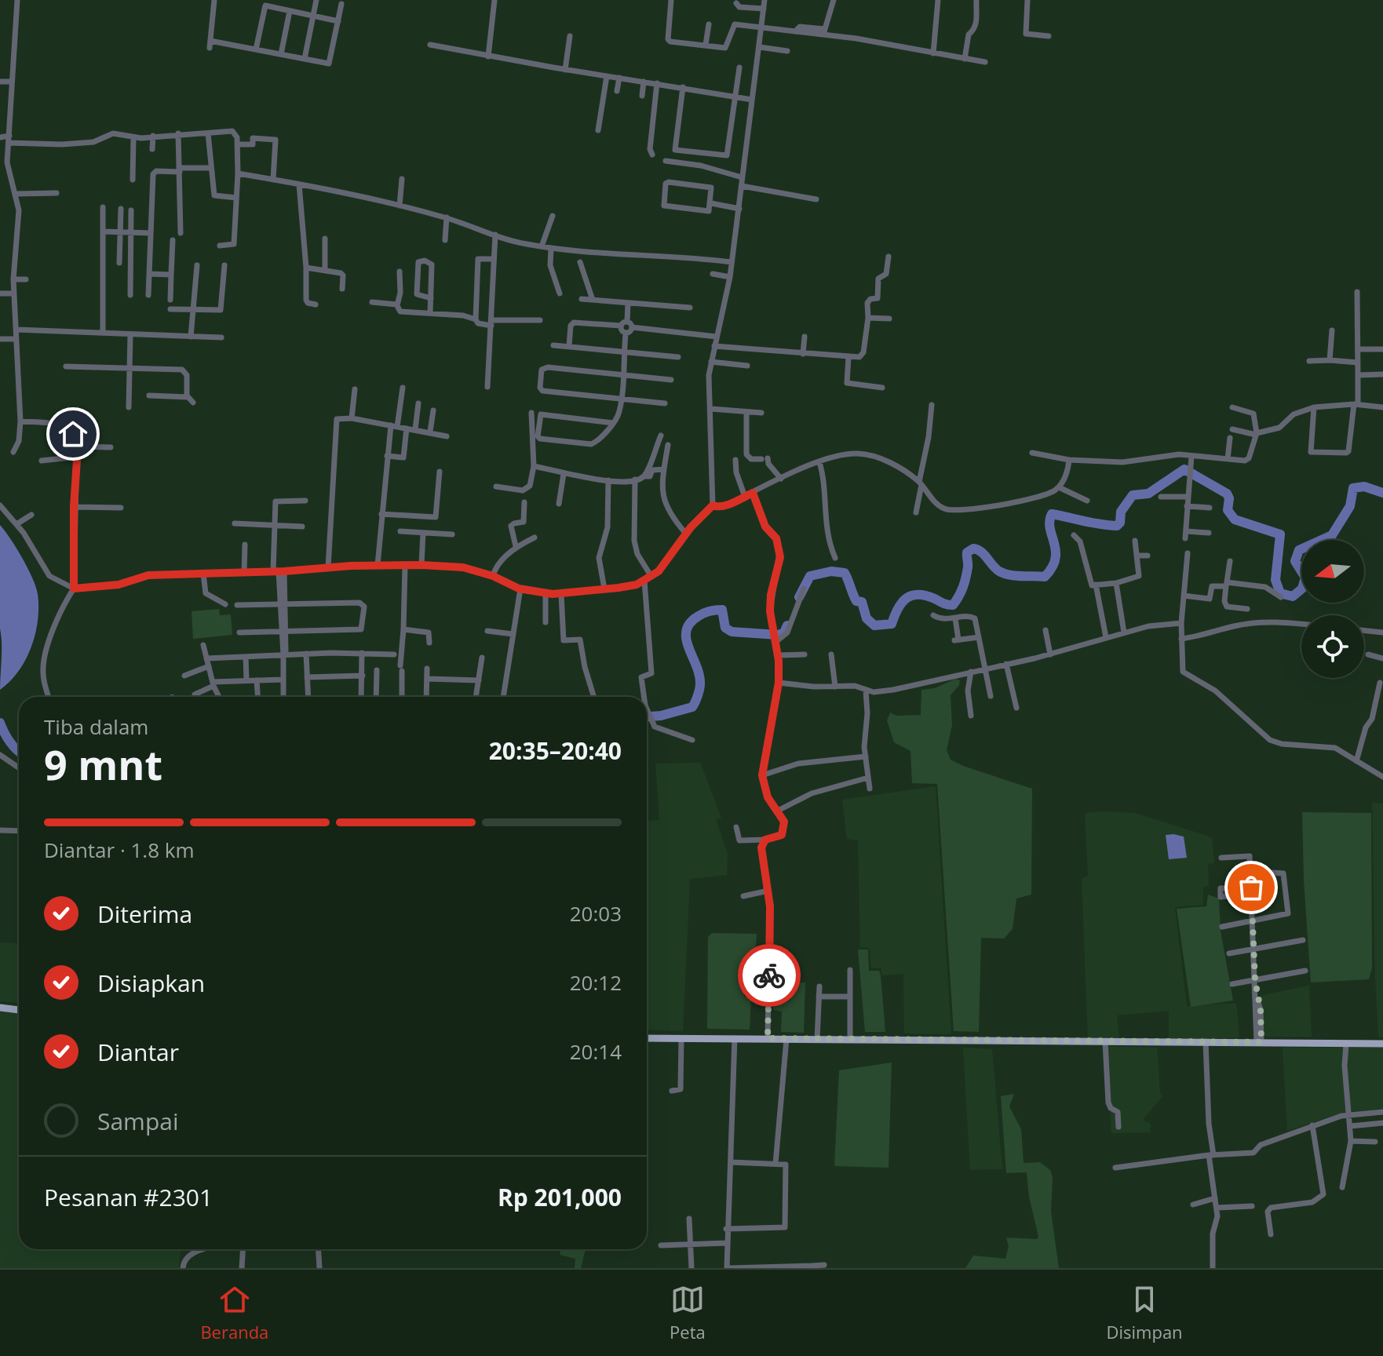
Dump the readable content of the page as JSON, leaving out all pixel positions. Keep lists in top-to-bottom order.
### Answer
{
  "north": "left",
  "page": {
    "heading": ["9 mnt", "Tiba dalam", "20:35–20:40"],
    "panel": ["Pesanan #2301", "Rp 201,000"],
    "bar": "Diantar · 1.8 km",
    "list": [
      ["Diterima", "20:03"],
      ["Disiapkan", "20:12"],
      ["Diantar", "20:14"],
      "Sampai"
    ],
    "tabs": ["Beranda", "Peta", "Disimpan"]
  }
}
